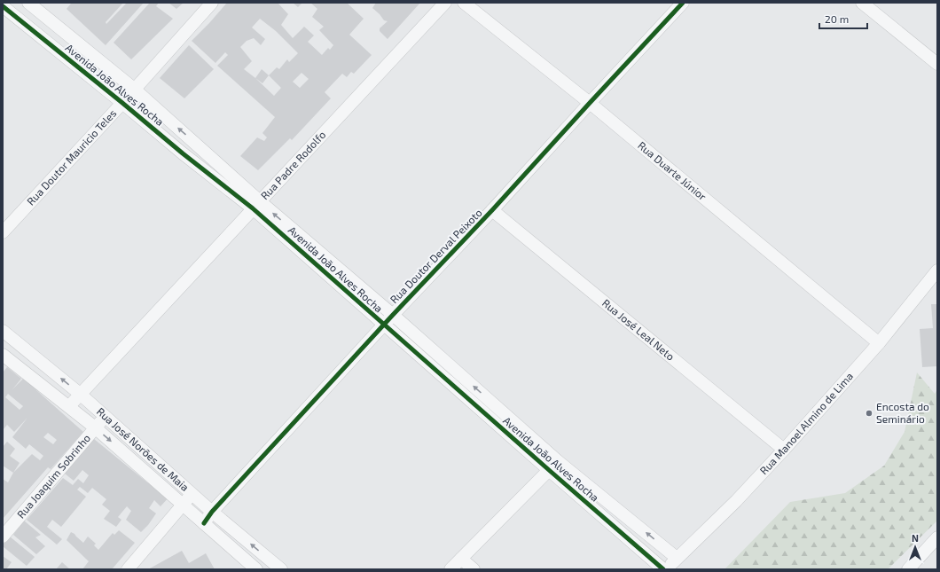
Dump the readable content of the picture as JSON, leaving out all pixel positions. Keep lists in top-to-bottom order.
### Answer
{
  "streets": {
    "street": [
      "Avenida João Alves Rocha",
      "Rua Doutor Mauricio Teles",
      "Rua Padre Rodolfo",
      "Rua Duarte Júnior",
      "Rua Doutor Derval Peixoto",
      "Rua José Leal Neto",
      "Rua Manoel Almino de Lima",
      "Rua José Norões de Maia",
      "Rua Joaquim Sobrinho"
    ]
  },
  "crossings": [
    ["Avenida João Alves Rocha", "Rua Doutor Mauricio Teles"],
    ["Avenida João Alves Rocha", "Rua Padre Rodolfo"],
    ["Avenida João Alves Rocha", "Rua Doutor Derval Peixoto"],
    ["Avenida João Alves Rocha", "Rua Manoel Almino de Lima"],
    ["Rua Padre Rodolfo", "Rua José Norões de Maia"],
    ["Rua Duarte Júnior", "Rua Doutor Derval Peixoto"],
    ["Rua Duarte Júnior", "Rua Manoel Almino de Lima"],
    ["Rua Doutor Derval Peixoto", "Rua José Leal Neto"],
    ["Rua Doutor Derval Peixoto", "Rua José Norões de Maia"],
    ["Rua José Leal Neto", "Rua Manoel Almino de Lima"],
    ["Rua José Norões de Maia", "Rua Joaquim Sobrinho"]
  ],
  "places": ["Encosta do Seminário"],
  "scale_bar": "20 m",
  "north": "top"
}
